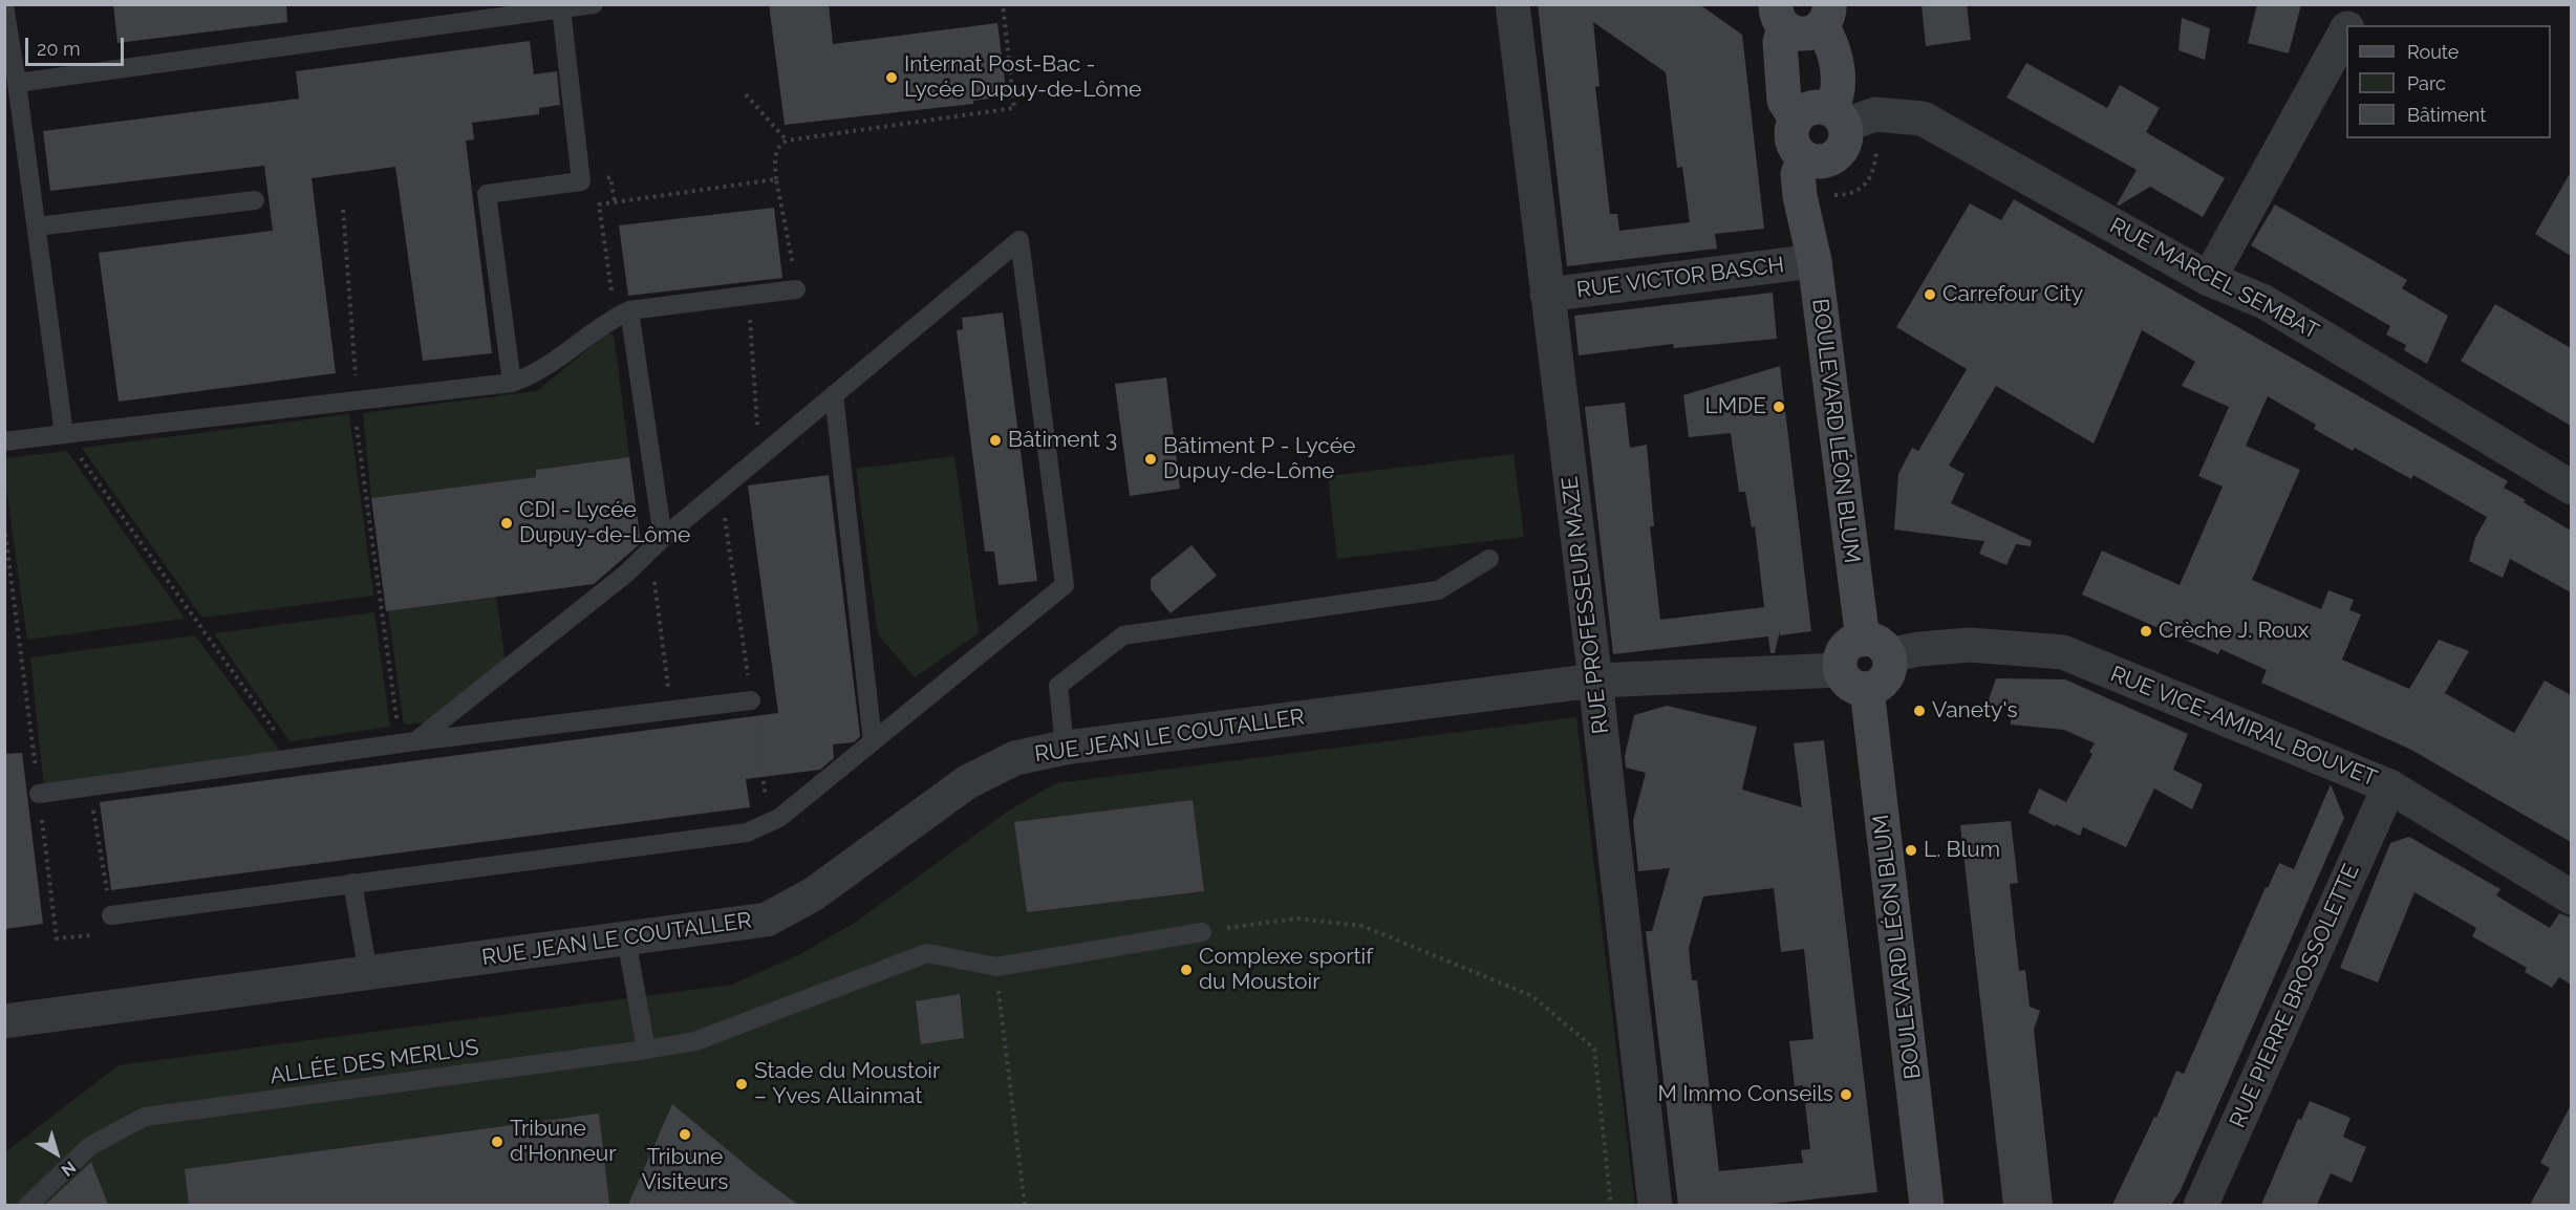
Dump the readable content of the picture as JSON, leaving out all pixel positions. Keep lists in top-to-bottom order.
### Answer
{
  "streets": {
    "main road": ["BOULEVARD LÉON BLUM"],
    "street": [
      "RUE VICTOR BASCH",
      "RUE MARCEL SEMBAT",
      "RUE PROFESSEUR MAZE",
      "RUE VICE-AMIRAL BOUVET",
      "RUE JEAN LE COUTALLER",
      "RUE PIERRE BROSSOLETTE"
    ],
    "lane": ["ALLÉE DES MERLUS"]
  },
  "crossings": [
    ["RUE VICTOR BASCH", "BOULEVARD LÉON BLUM"],
    ["RUE VICTOR BASCH", "RUE PROFESSEUR MAZE"],
    ["RUE MARCEL SEMBAT", "BOULEVARD LÉON BLUM"],
    ["BOULEVARD LÉON BLUM", "RUE VICE-AMIRAL BOUVET"],
    ["BOULEVARD LÉON BLUM", "RUE JEAN LE COUTALLER"],
    ["RUE PROFESSEUR MAZE", "RUE JEAN LE COUTALLER"],
    ["RUE VICE-AMIRAL BOUVET", "RUE JEAN LE COUTALLER"],
    ["RUE VICE-AMIRAL BOUVET", "RUE PIERRE BROSSOLETTE"]
  ],
  "places": [
    "Internat Post-Bac - Lycée Dupuy-de-Lôme",
    "Carrefour City",
    "LMDE",
    "Bâtiment 3",
    "Bâtiment P - Lycée Dupuy-de-Lôme",
    "CDI - Lycée Dupuy-de-Lôme",
    "Crèche J. Roux",
    "Vanety's",
    "L. Blum",
    "Complexe sportif du Moustoir",
    "Stade du Moustoir – Yves Allainmat",
    "M Immo Conseils",
    "Tribune Visiteurs",
    "Tribune d'Honneur"
  ],
  "legend": ["Route", "Parc", "Bâtiment"],
  "scale_bar": "20 m",
  "north": "bottom right"
}
